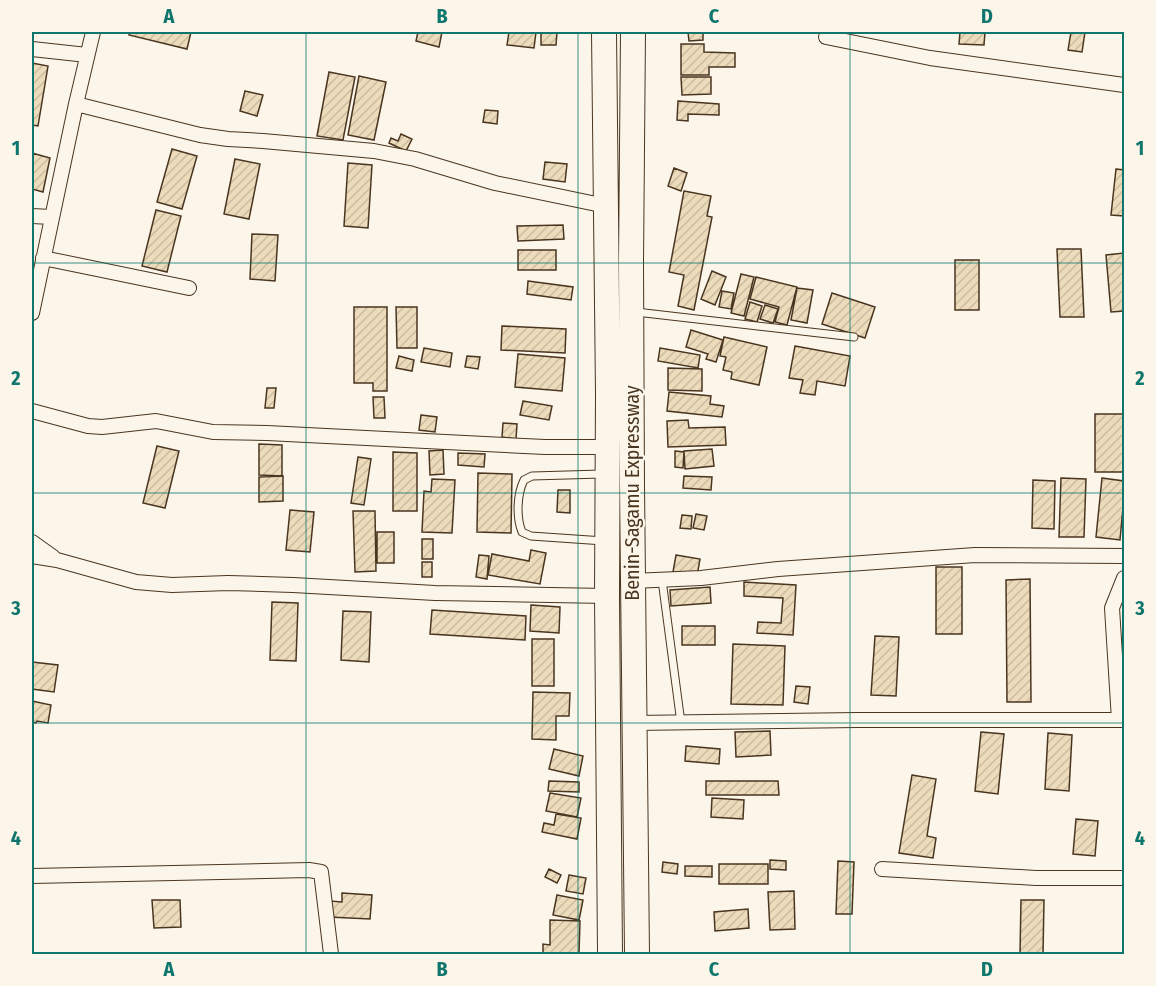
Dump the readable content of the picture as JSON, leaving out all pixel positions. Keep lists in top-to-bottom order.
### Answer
{
  "streets": {
    "highway": ["Benin-Sagamu Expressway"]
  },
  "grid": {
    "columns": [
      "A",
      "B",
      "C",
      "D"
    ],
    "rows": [
      "1",
      "2",
      "3",
      "4"
    ]
  }
}
